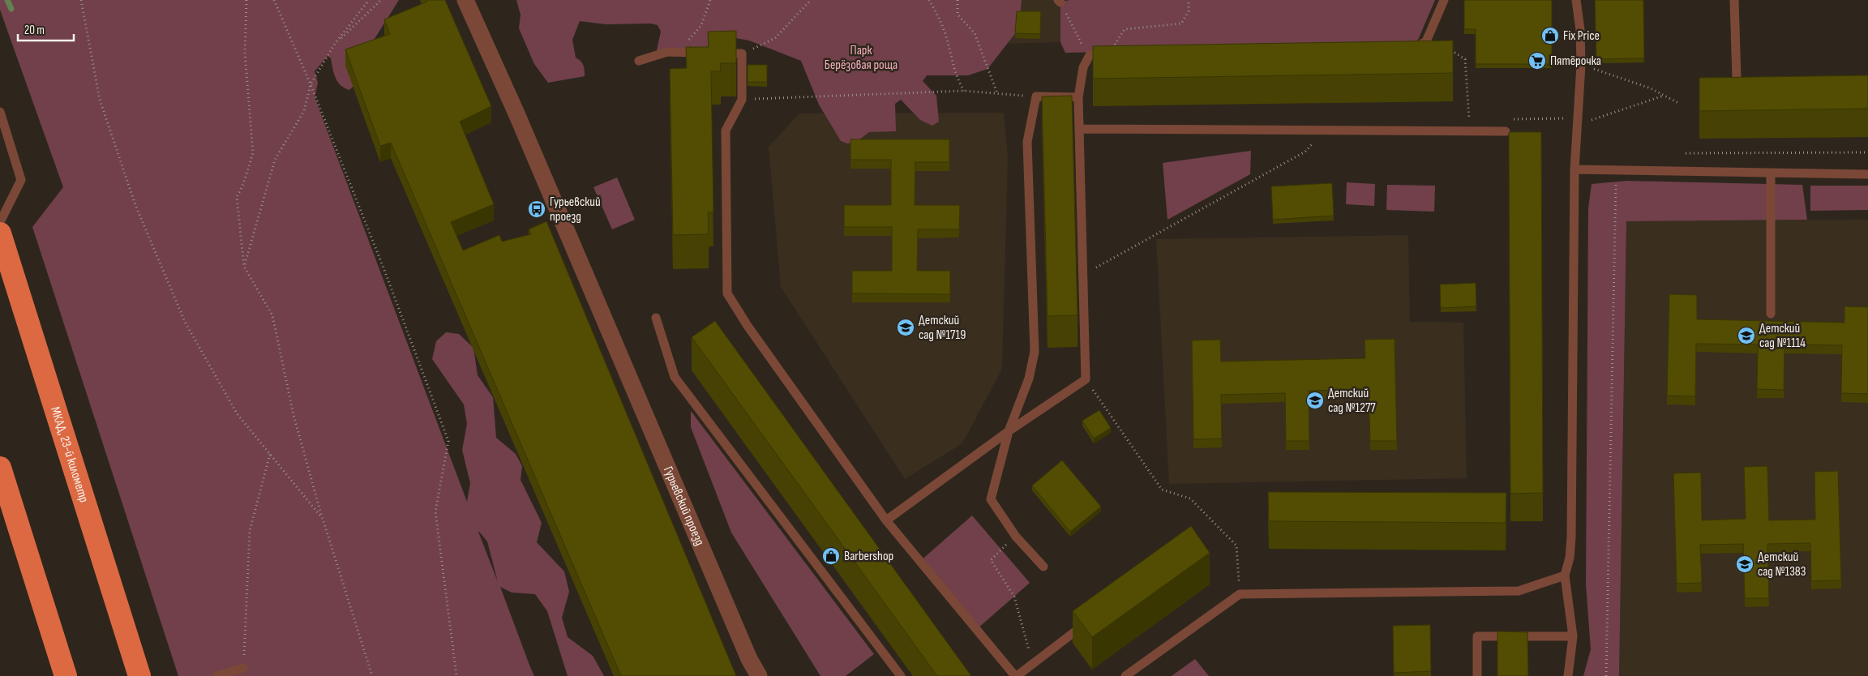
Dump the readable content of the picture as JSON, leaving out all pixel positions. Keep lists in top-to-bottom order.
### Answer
{
  "streets": {
    "highway": ["МКАД, 23-й километр"],
    "street": ["Гурьевский проезд"]
  },
  "parks": ["Парк Берёзовая роща"],
  "places": {
    "shop": ["Fix Price", "Barbershop"],
    "supermarket": ["Пятёрочка"],
    "bus stop": ["Гурьевский проезд"],
    "school or university": [
      "Детский сад №1719",
      "Детский сад №1114",
      "Детский сад №1277",
      "Детский сад №1383"
    ]
  },
  "scale_bar": "20 m"
}
